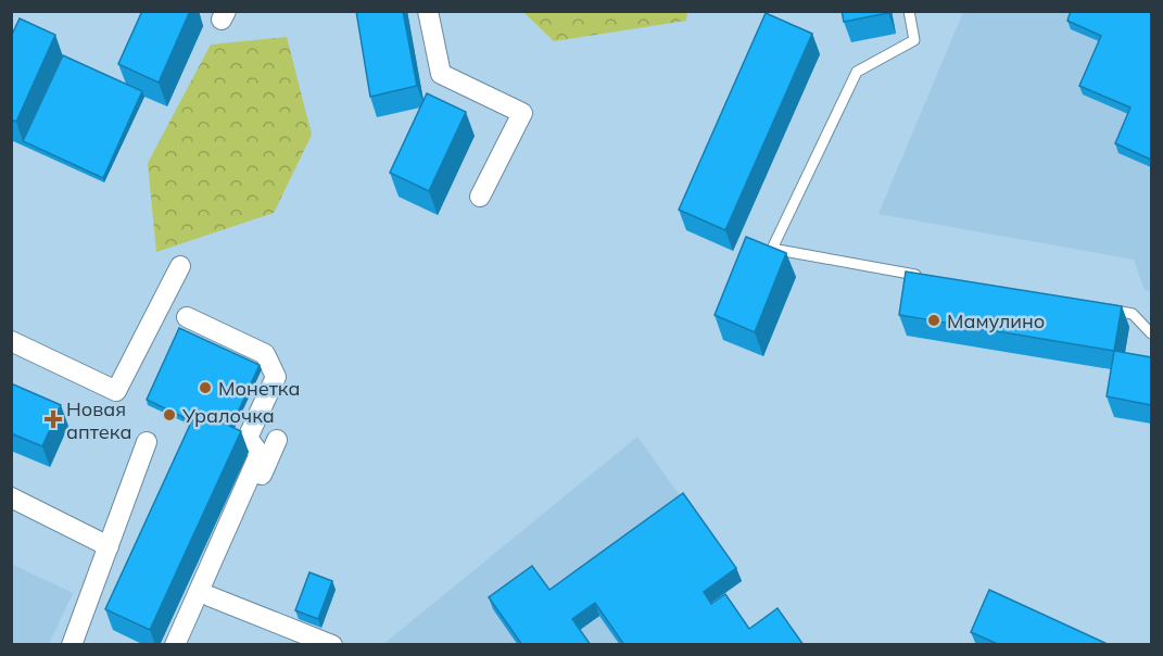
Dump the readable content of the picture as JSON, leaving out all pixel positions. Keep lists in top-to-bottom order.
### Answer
{
  "places": {
    "other": ["Мамулино", "Монетка", "Уралочка"],
    "health": ["Новая аптека"]
  }
}
